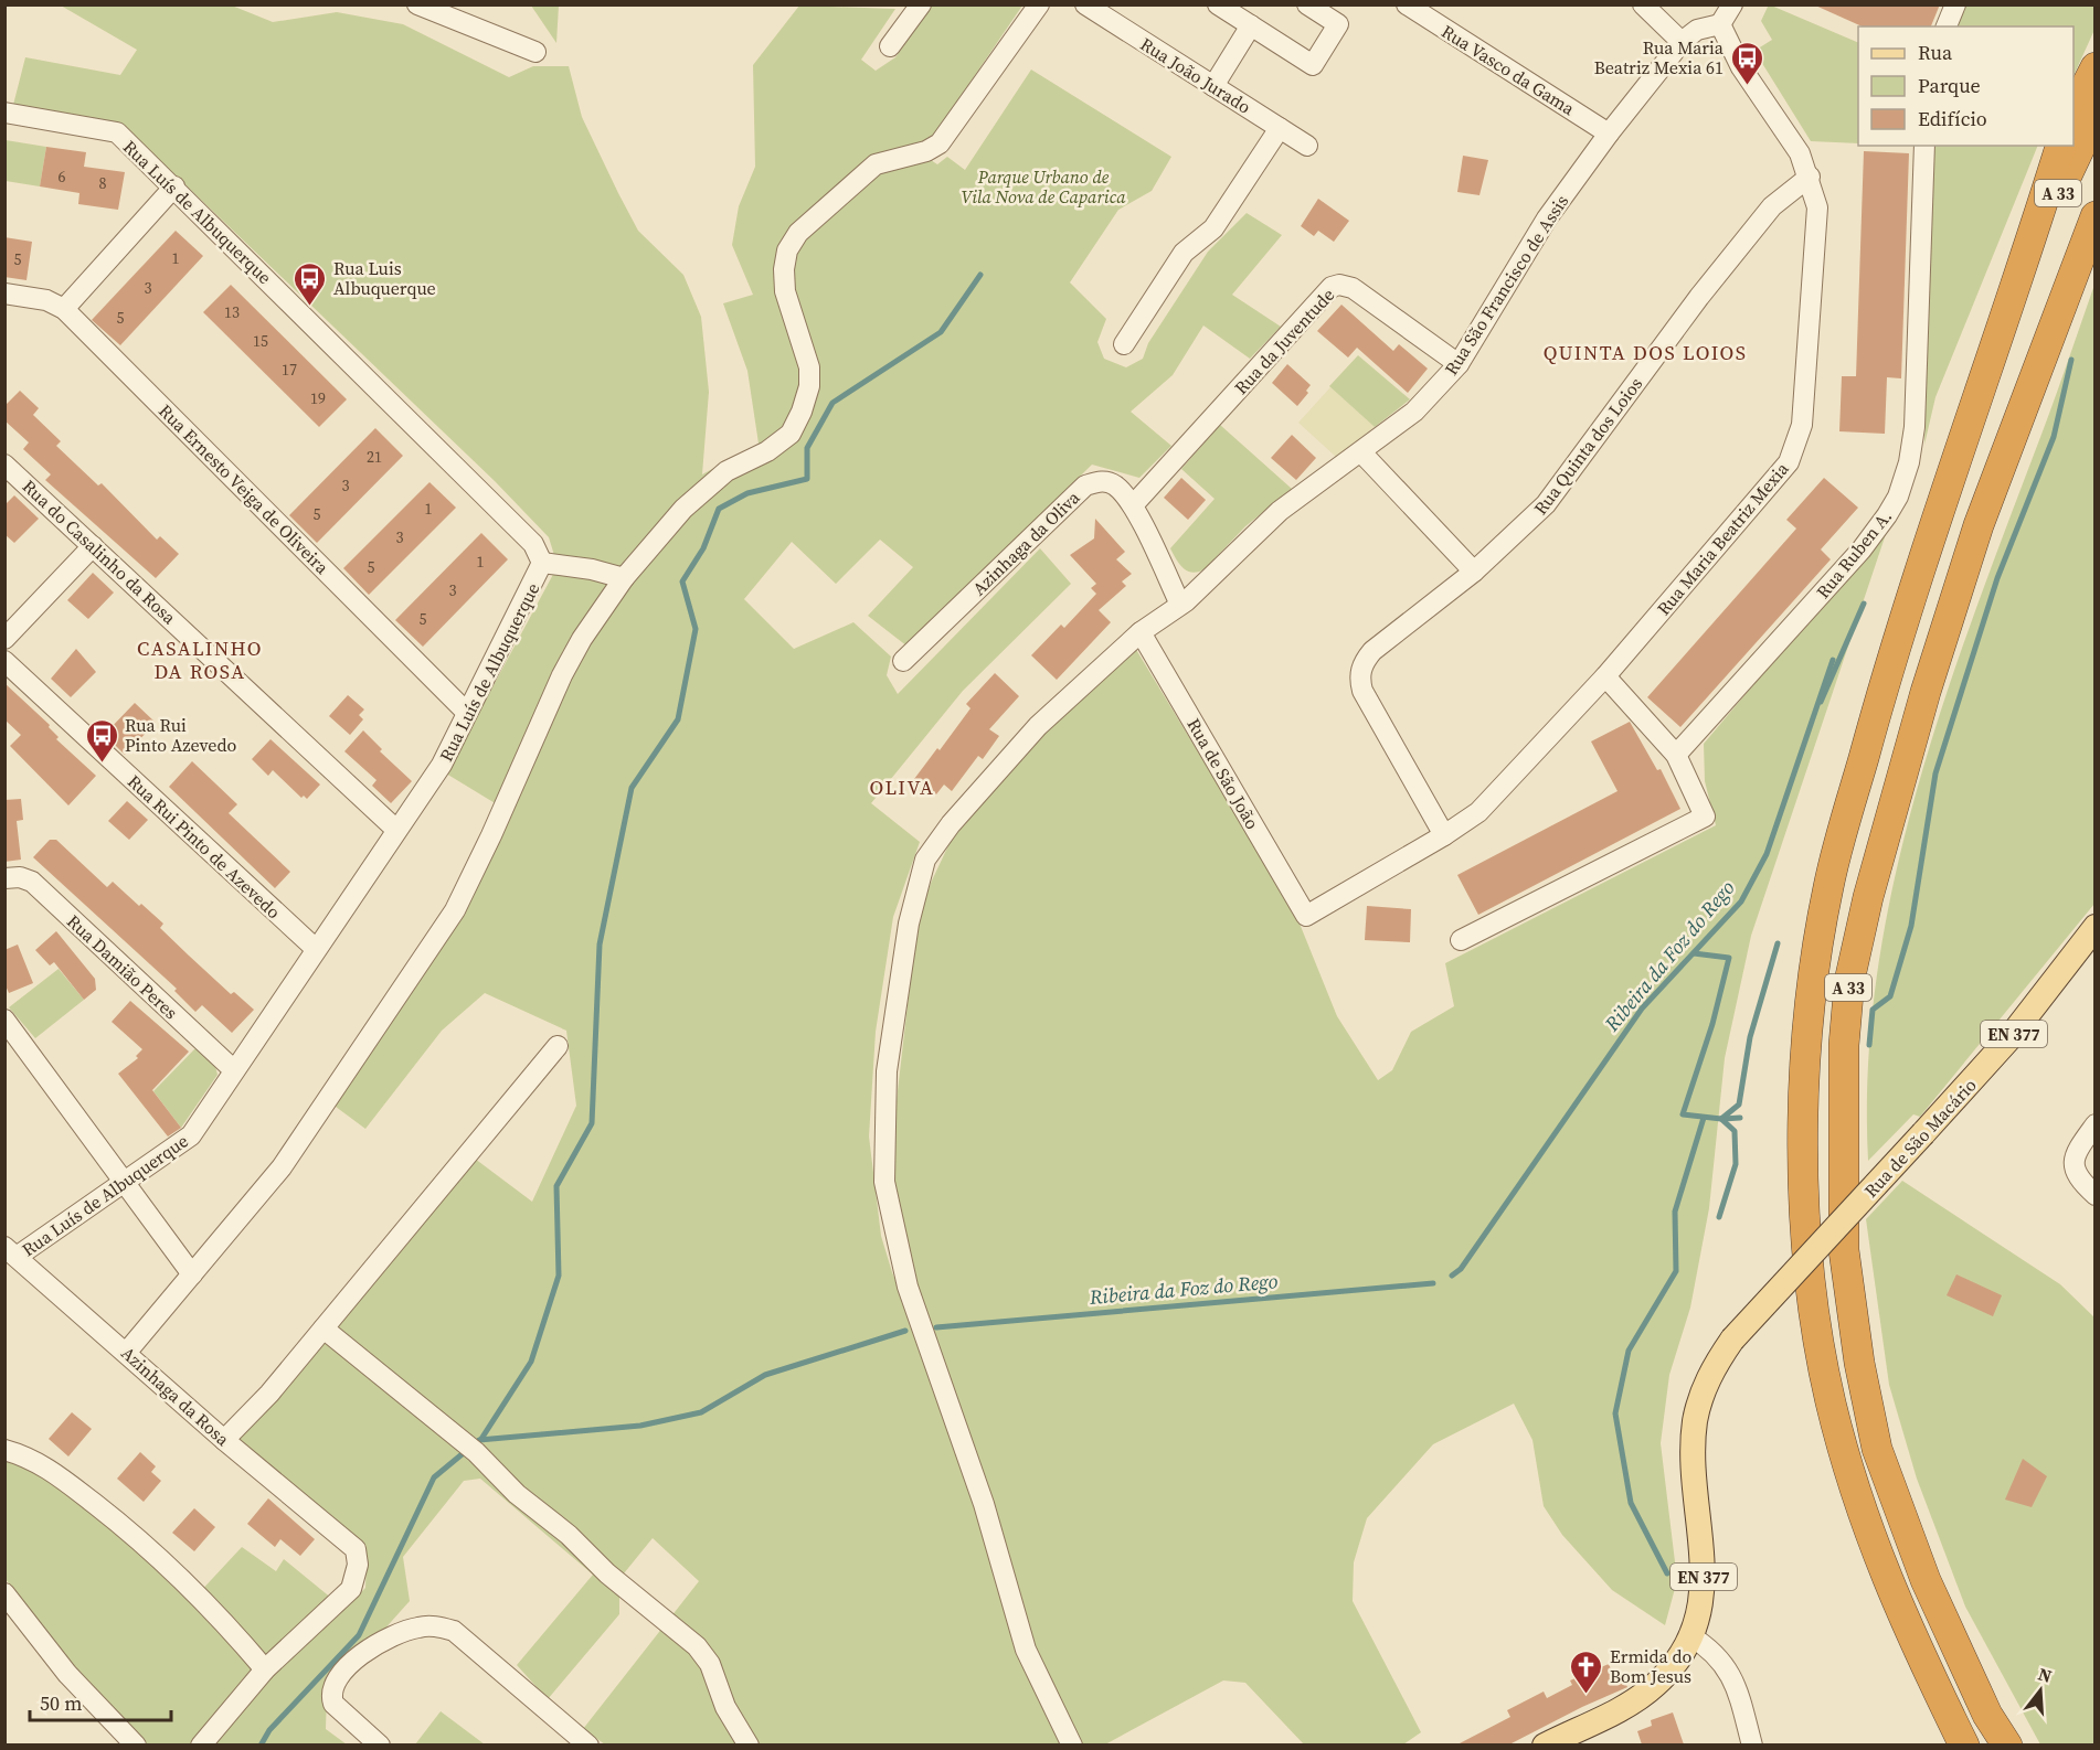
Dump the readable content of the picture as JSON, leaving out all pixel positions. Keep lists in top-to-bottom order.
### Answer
{
  "streets": {
    "highway": ["A 33"],
    "main road": ["EN 377", "Rua de São Macário"],
    "street": [
      "Rua Vasco da Gama",
      "Rua João Jurado",
      "Rua Luís de Albuquerque",
      "Rua São Francisco de Assis",
      "Rua da Juventude",
      "Rua Quinta dos Loios",
      "Rua Ernesto Veiga de Oliveira",
      "Rua Maria Beatriz Mexia",
      "Azinhaga da Oliva",
      "Rua do Casalinho da Rosa",
      "Rua Ruben A.",
      "Rua de São João",
      "Rua Rui Pinto de Azevedo",
      "Rua Damião Peres",
      "Azinhaga da Rosa"
    ]
  },
  "crossings": [
    ["Rua Vasco da Gama", "Rua São Francisco de Assis"],
    ["Rua Luís de Albuquerque", "Rua Ernesto Veiga de Oliveira"],
    ["Rua Luís de Albuquerque", "Rua do Casalinho da Rosa"],
    ["Rua Luís de Albuquerque", "Rua Rui Pinto de Azevedo"],
    ["Rua Luís de Albuquerque", "Rua Damião Peres"],
    ["Rua Luís de Albuquerque", "Azinhaga da Rosa"],
    ["Rua São Francisco de Assis", "Rua da Juventude"],
    ["Rua São Francisco de Assis", "Rua Maria Beatriz Mexia"],
    ["Rua São Francisco de Assis", "Azinhaga da Oliva"],
    ["Rua São Francisco de Assis", "Rua de São João"],
    ["Rua da Juventude", "Azinhaga da Oliva"],
    ["Rua Quinta dos Loios", "Rua Maria Beatriz Mexia"],
    ["Rua Maria Beatriz Mexia", "Rua de São João"],
    ["EN 377", "Rua de São Macário"]
  ],
  "districts": ["QUINTA DOS LOIOS", "CASALINHO DA ROSA", "OLIVA"],
  "water": ["Ribeira da Foz do Rego"],
  "parks": ["Parque Urbano de Vila Nova de Caparica"],
  "places": {
    "bus stop": ["Rua Maria Beatriz Mexia 61", "Rua Luis Albuquerque", "Rua Rui Pinto Azevedo"],
    "church": ["Ermida do Bom Jesus"]
  },
  "house_numbers": [
    "6",
    "8",
    "1",
    "5",
    "3",
    "13",
    "5",
    "15",
    "17",
    "19",
    "21",
    "3",
    "1",
    "5",
    "3",
    "1",
    "5",
    "3",
    "5"
  ],
  "legend": ["Rua", "Parque", "Edifício"],
  "scale_bar": "50 m",
  "north": "top"
}
